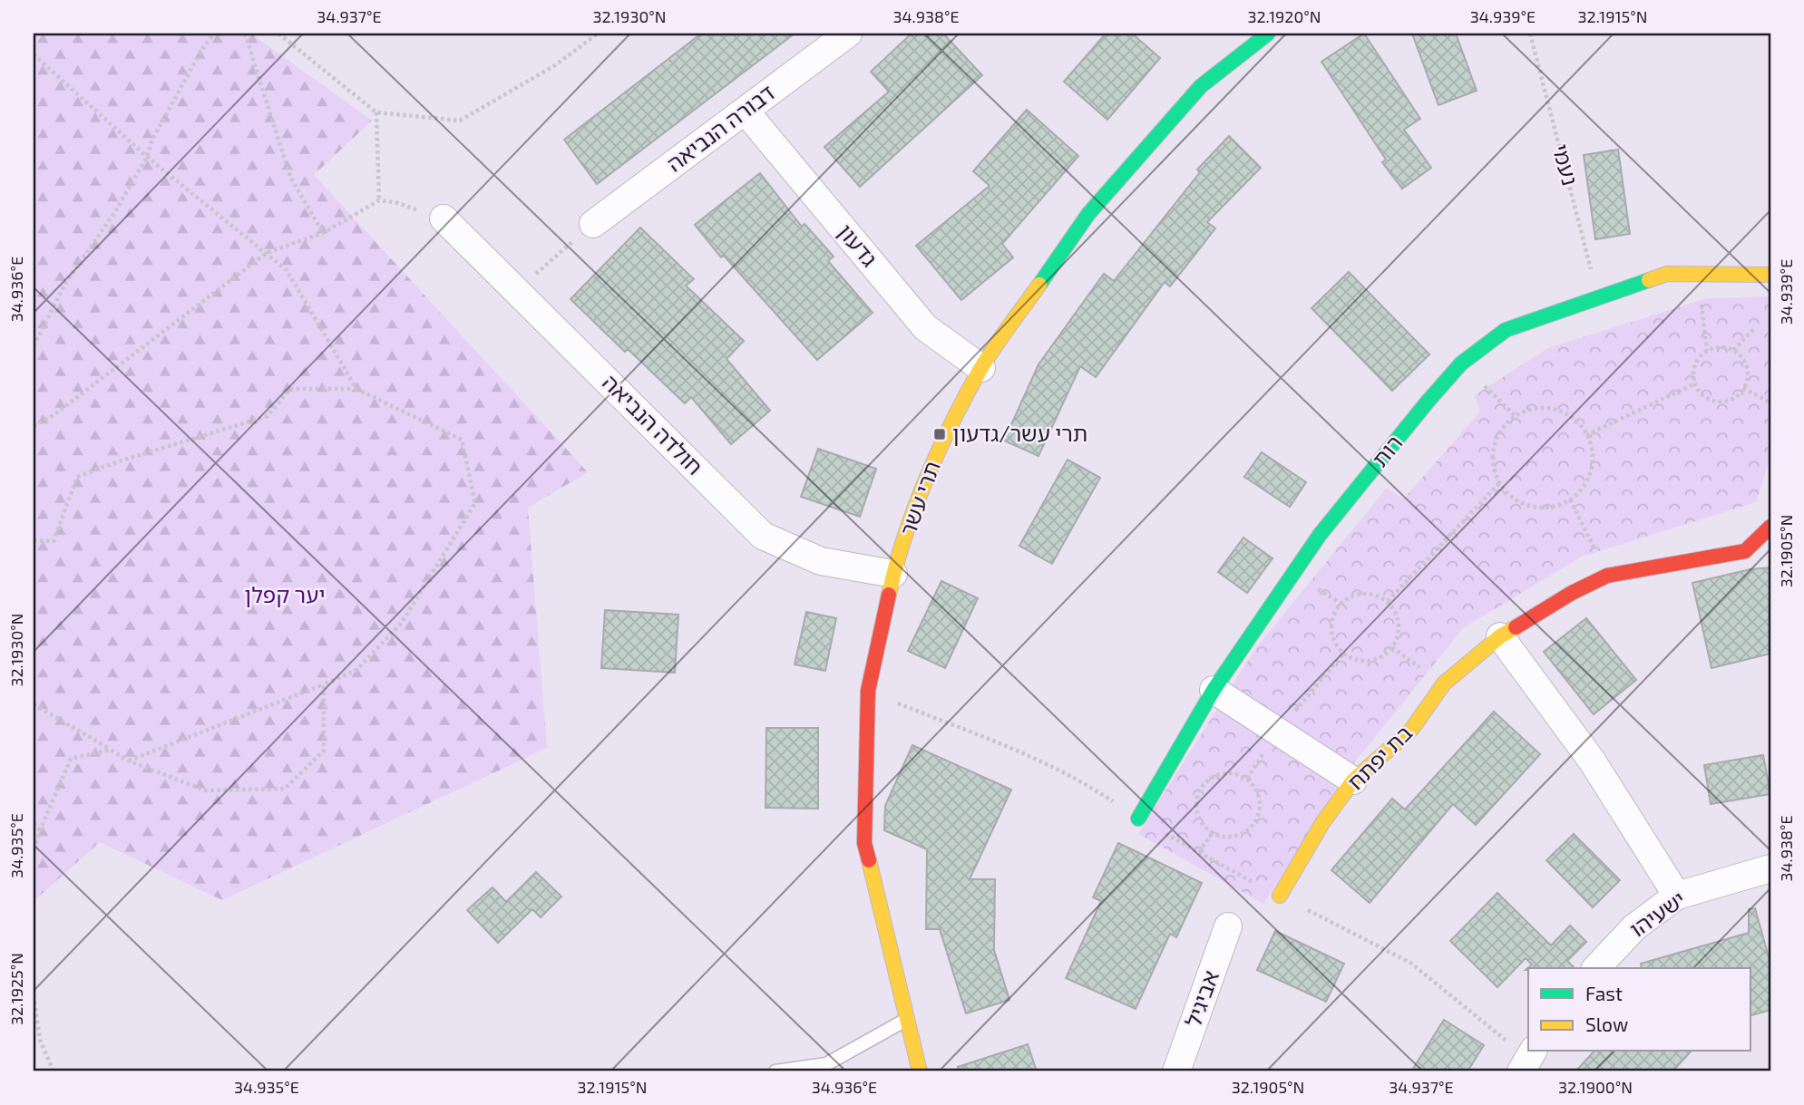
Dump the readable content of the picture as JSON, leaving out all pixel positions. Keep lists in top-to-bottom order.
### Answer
{
  "streets": {
    "street": [
      "דבורה הנביאה",
      "גדעון",
      "חולדה הנביאה",
      "רות",
      "תרי עשר",
      "בת יפתח",
      "ישעיהו",
      "אביגיל"
    ],
    "path": ["נעמי"]
  },
  "crossings": [
    ["דבורה הנביאה", "גדעון"],
    ["נעמי", "רות"],
    ["גדעון", "תרי עשר"],
    ["חולדה הנביאה", "תרי עשר"]
  ],
  "parks": ["יער קפלן"],
  "places": {
    "transit": ["תרי עשר/גדעון"]
  },
  "legend": ["Fast", "Slow"],
  "coordinates": [
    "34.937°E",
    "32.1930°N",
    "34.938°E",
    "32.1920°N",
    "34.939°E",
    "32.1915°N",
    "34.936°E",
    "32.1905°N",
    "34.935°E",
    "32.1925°N",
    "32.1900°N"
  ]
}
